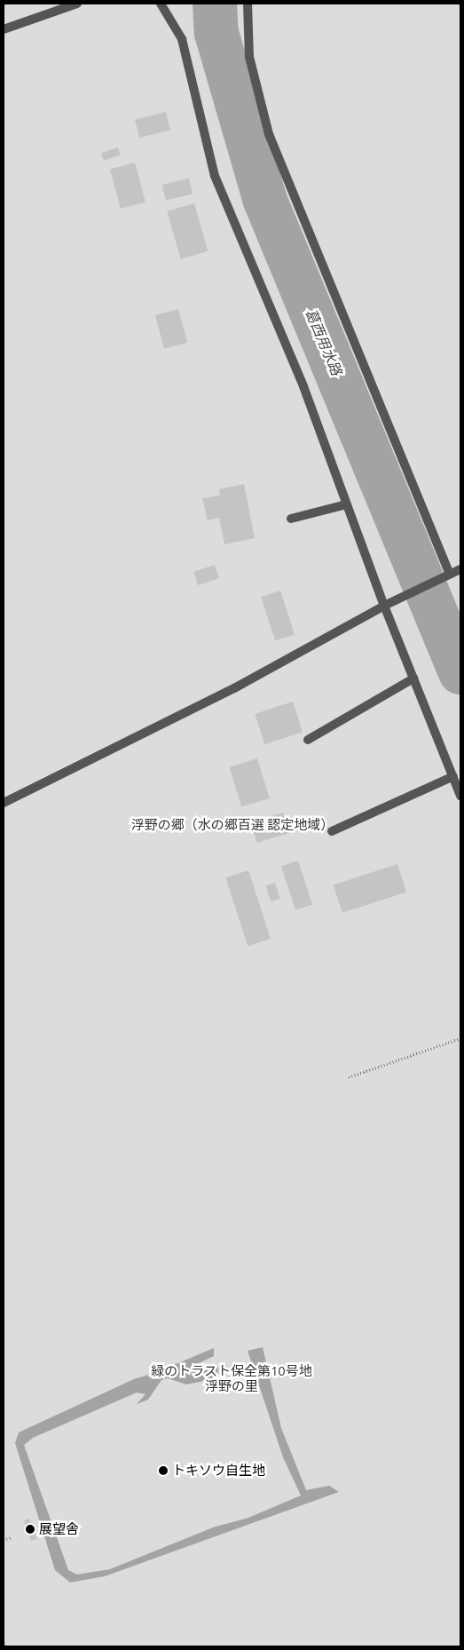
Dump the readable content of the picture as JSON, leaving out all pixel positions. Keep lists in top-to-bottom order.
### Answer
{
  "water": ["葛西用水路"],
  "parks": ["浮野の郷（水の郷百選 認定地域）", "緑のトラスト保全第10号地 浮野の里"],
  "places": ["トキソウ自生地", "展望舎"]
}
